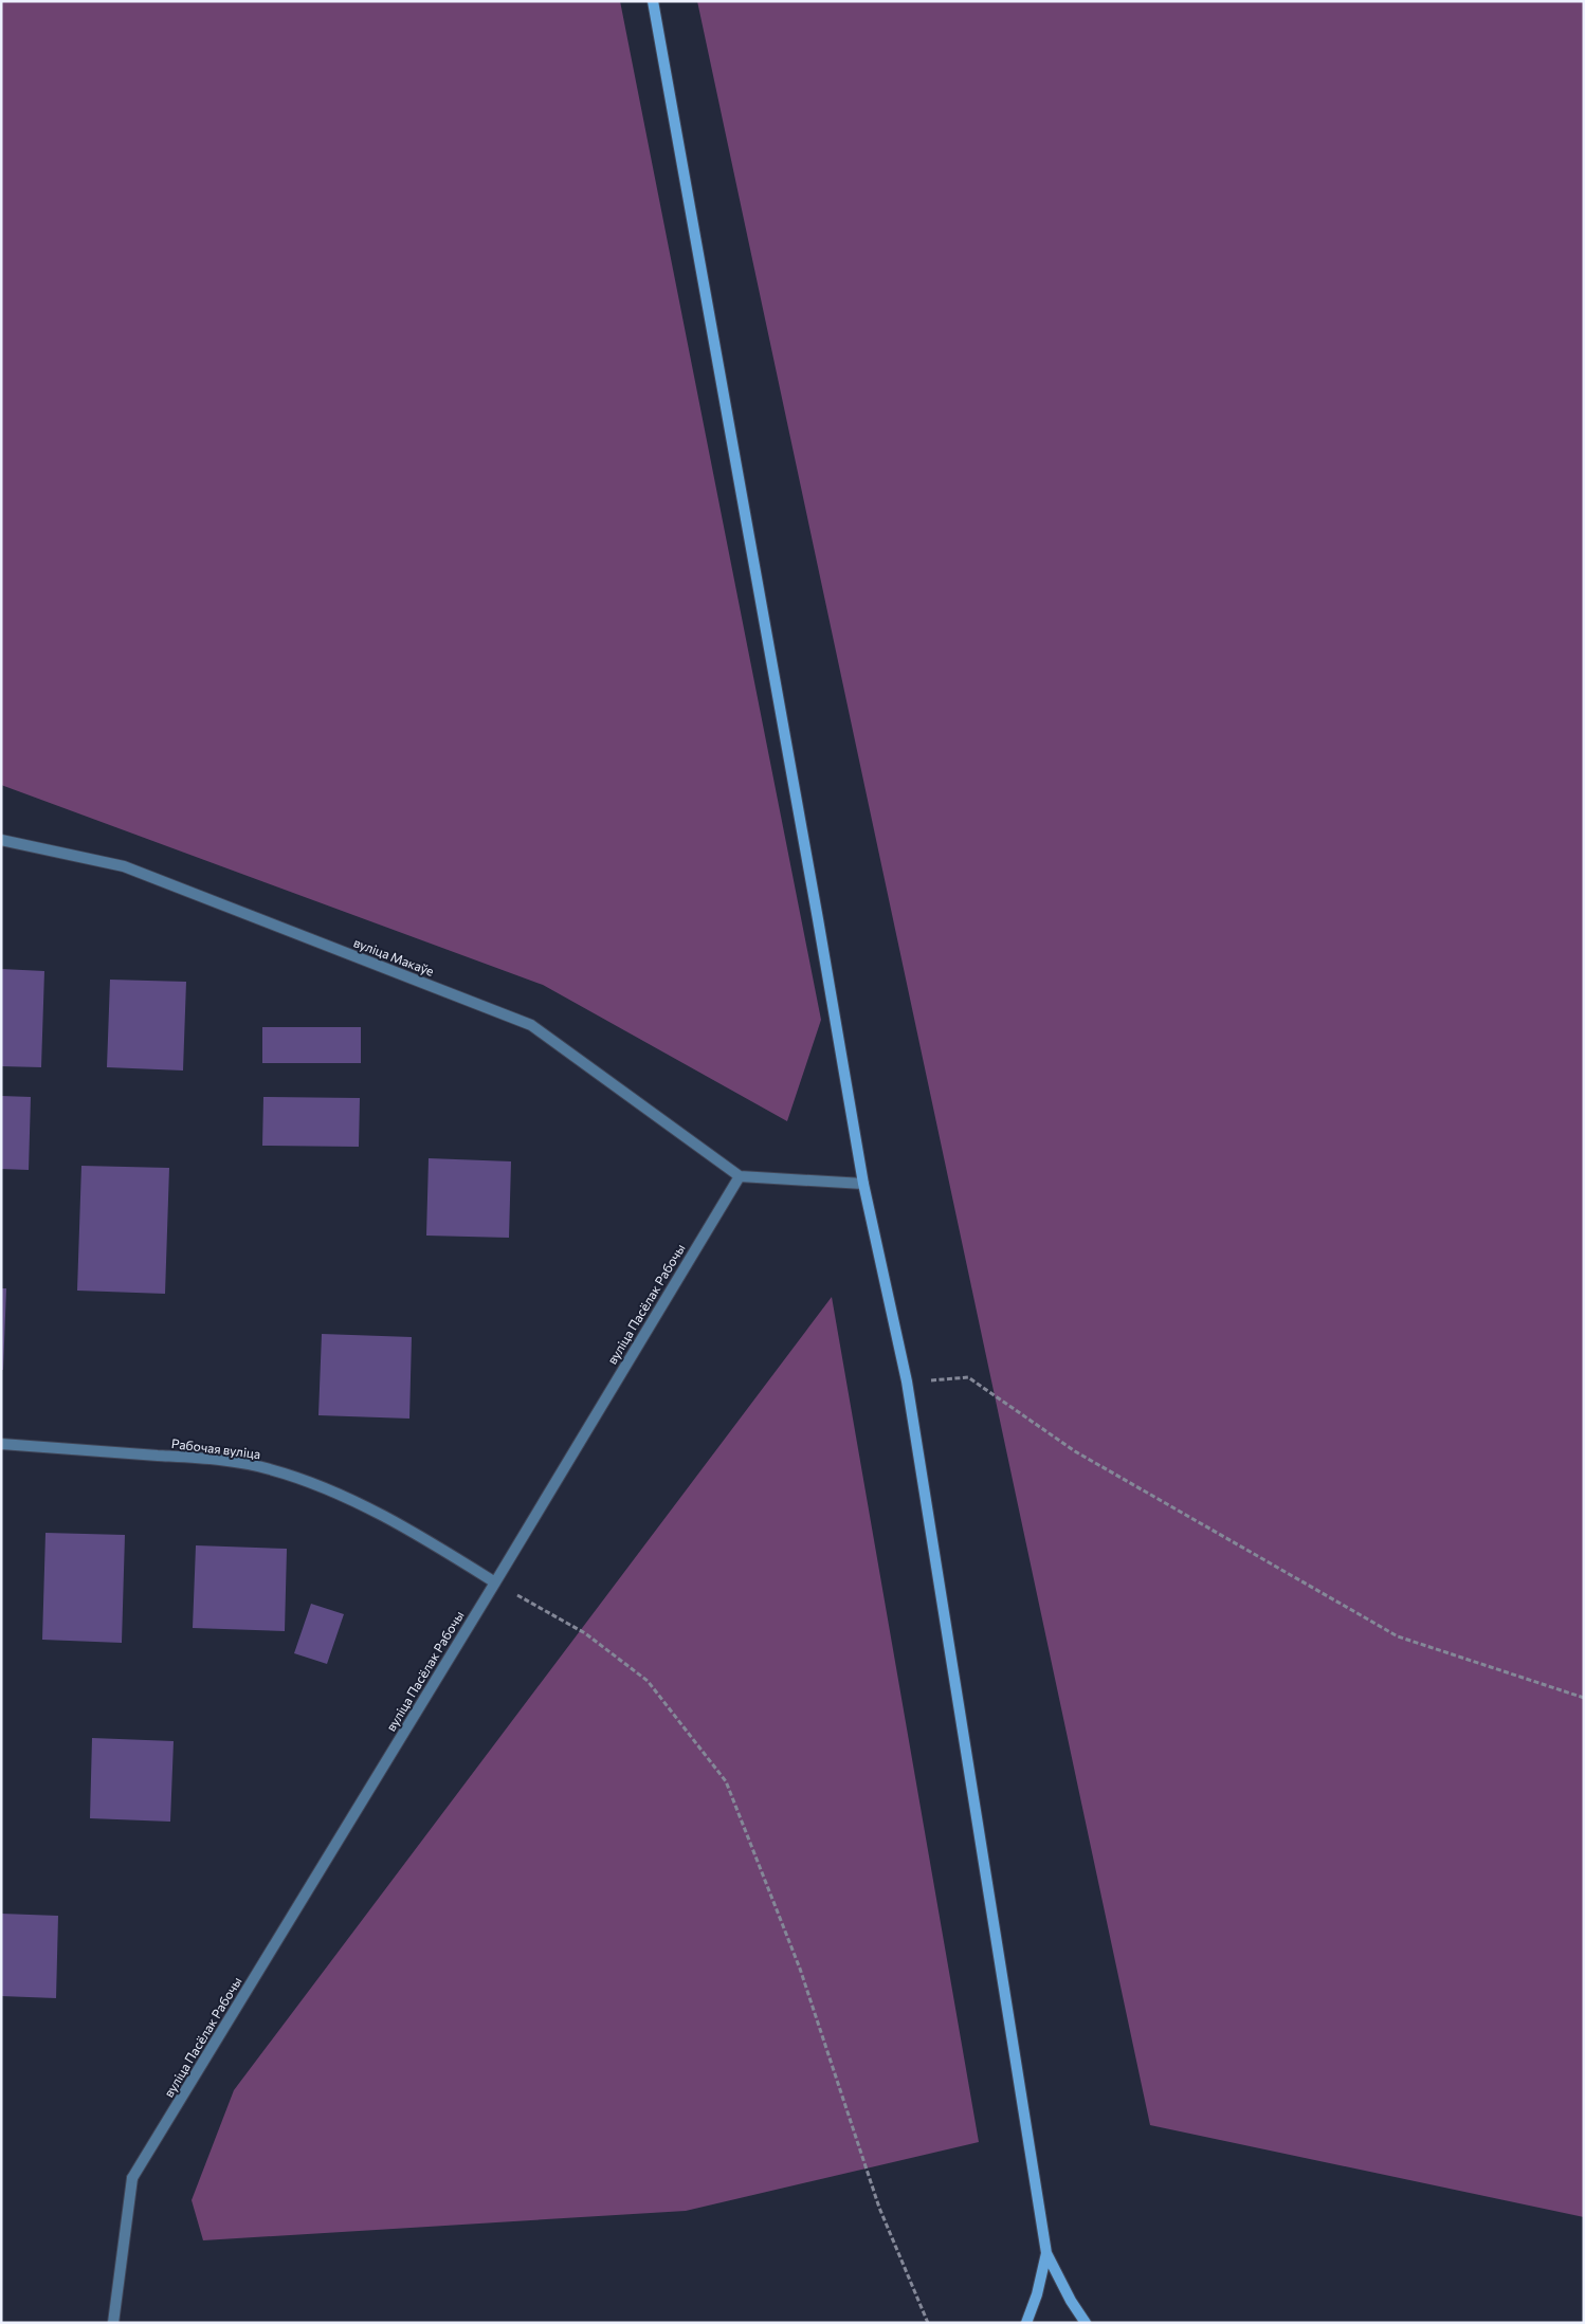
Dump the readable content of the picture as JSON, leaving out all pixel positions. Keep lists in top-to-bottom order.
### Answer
{
  "streets": {
    "street": ["вуліца Макаўе", "вуліца Пасёлак Рабочы", "Рабочая вуліца"]
  },
  "crossings": [
    ["вуліца Макаўе", "вуліца Пасёлак Рабочы"],
    ["вуліца Пасёлак Рабочы", "Рабочая вуліца"]
  ]
}
